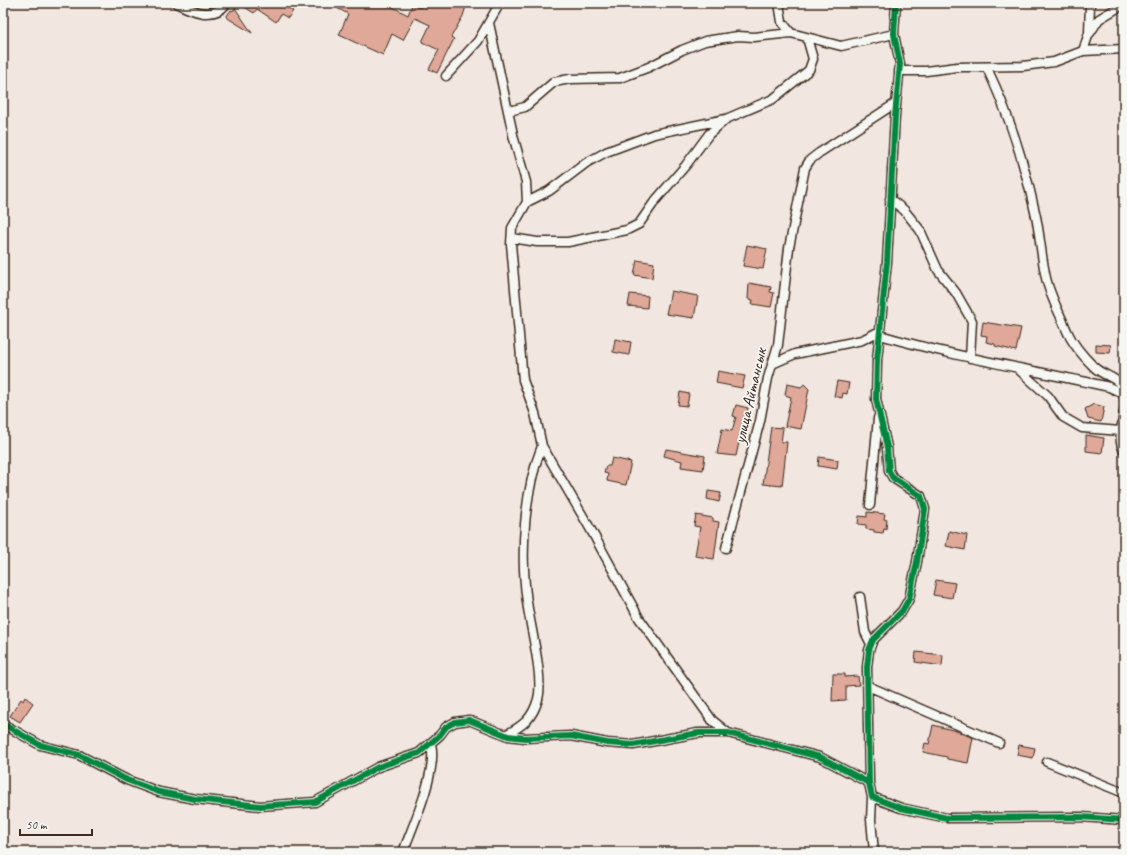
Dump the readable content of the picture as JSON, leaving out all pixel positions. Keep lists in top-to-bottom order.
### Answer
{
  "streets": {
    "street": ["улица Айтансык"]
  },
  "scale_bar": "50 m"
}
